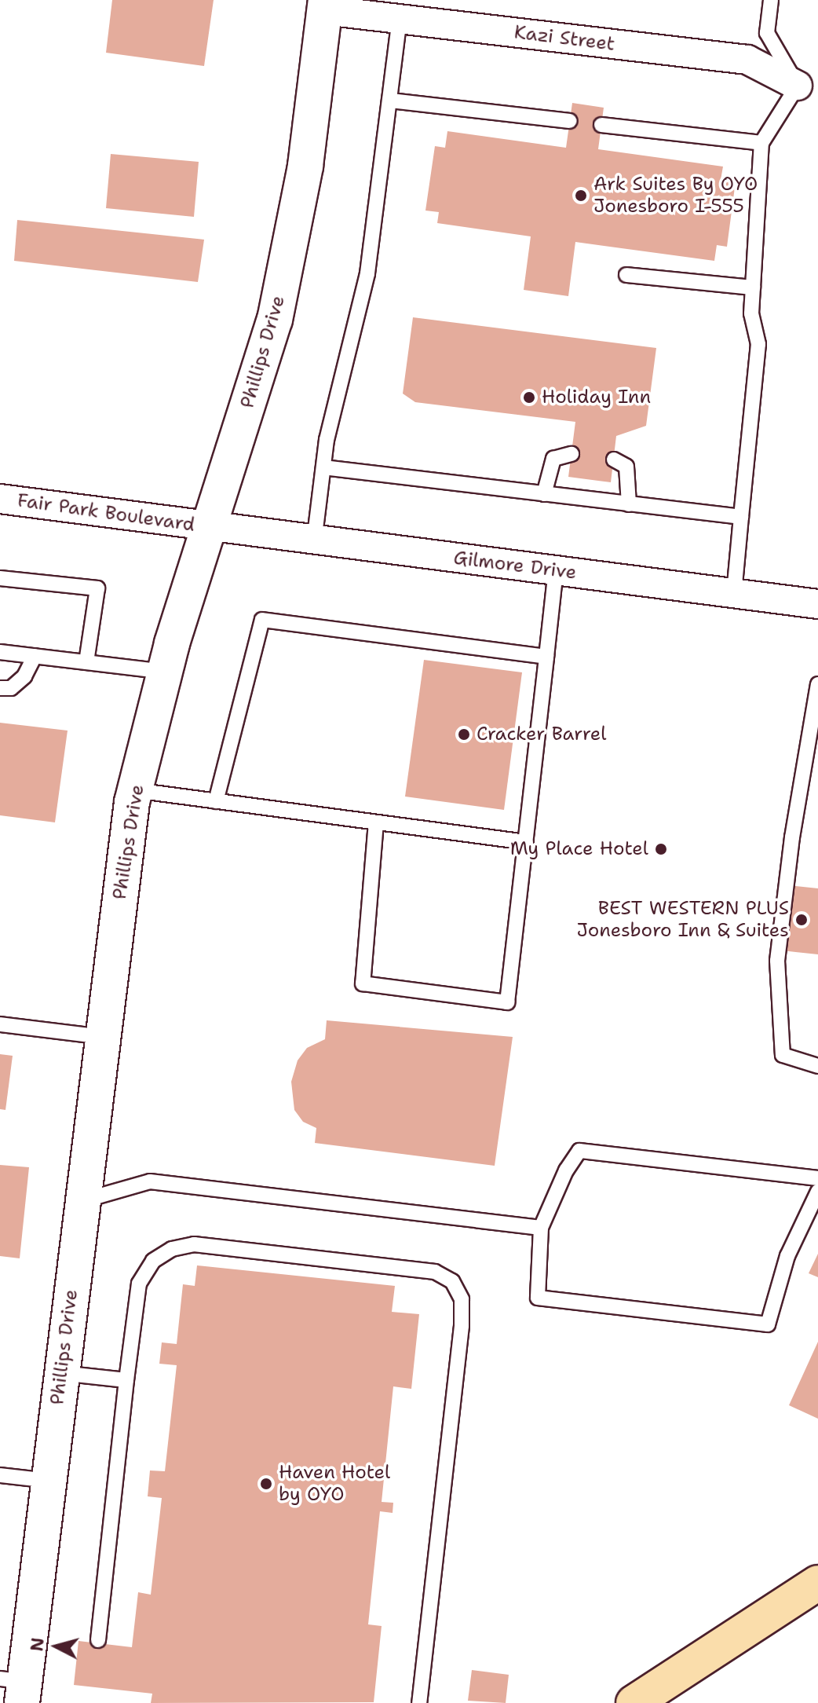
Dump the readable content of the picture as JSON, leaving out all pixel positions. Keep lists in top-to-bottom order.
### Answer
{
  "streets": {
    "street": [
      "Kazi Street",
      "Phillips Drive",
      "Fair Park Boulevard",
      "Gilmore Drive"
    ]
  },
  "crossings": [
    ["Kazi Street", "Phillips Drive"],
    ["Phillips Drive", "Fair Park Boulevard"],
    ["Phillips Drive", "Gilmore Drive"],
    ["Fair Park Boulevard", "Gilmore Drive"]
  ],
  "places": [
    "Ark Suites By OYO Jonesboro I-555",
    "Holiday Inn",
    "Cracker Barrel",
    "My Place Hotel",
    "BEST WESTERN PLUS Jonesboro Inn & Suites",
    "Haven Hotel by OYO"
  ],
  "north": "left"
}
